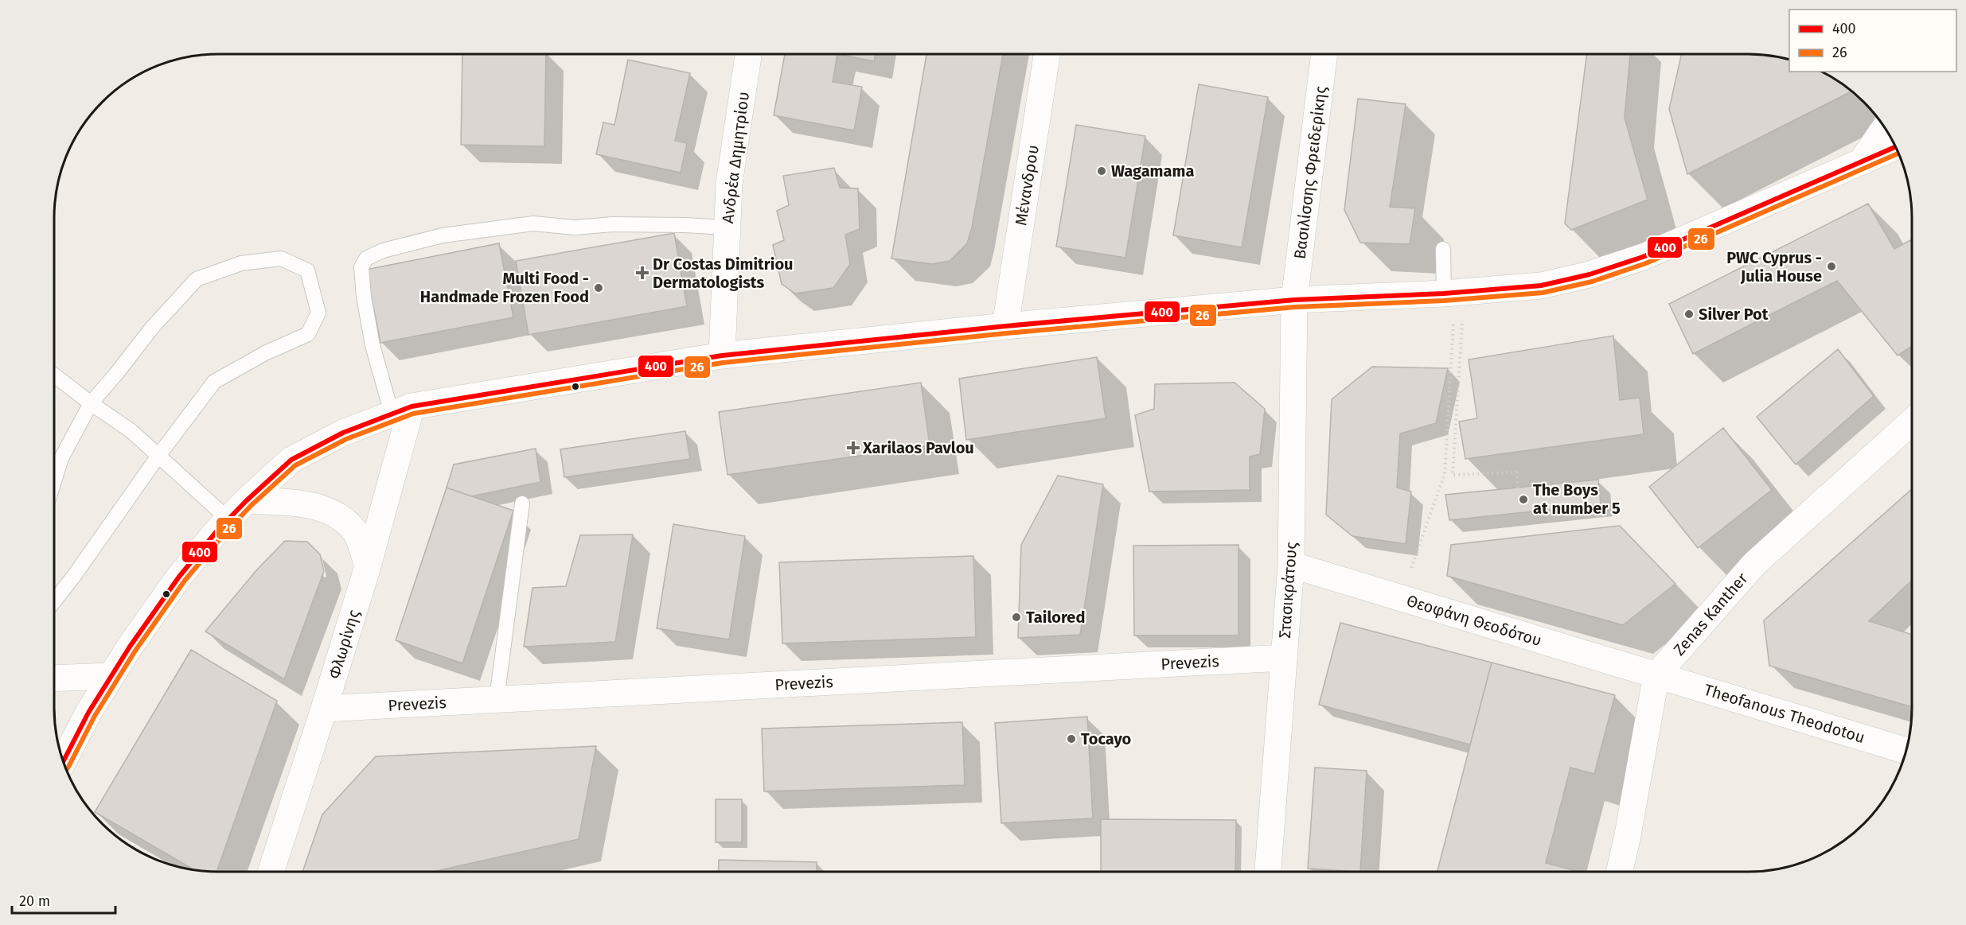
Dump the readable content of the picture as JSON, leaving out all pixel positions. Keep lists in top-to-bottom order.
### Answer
{
  "streets": {
    "street": [
      "Ανδρέα Δημητρίου",
      "Βασιλίσσης Φρειδερίκης",
      "Μένανδρου",
      "Στασικράτους",
      "Zenas Kanther",
      "Θεοφάνη Θεοδότου",
      "Φλωρίνης",
      "Prevezis",
      "Theofanous Theodotou"
    ]
  },
  "crossings": [
    ["Βασιλίσσης Φρειδερίκης", "Στασικράτους"],
    ["Στασικράτους", "Θεοφάνη Θεοδότου"],
    ["Στασικράτους", "Prevezis"],
    ["Zenas Kanther", "Θεοφάνη Θεοδότου"],
    ["Zenas Kanther", "Theofanous Theodotou"],
    ["Θεοφάνη Θεοδότου", "Theofanous Theodotou"],
    ["Φλωρίνης", "Prevezis"]
  ],
  "places": {
    "other": [
      "Wagamama",
      "PWC Cyprus - Julia House",
      "Multi Food - Handmade Frozen Food",
      "Silver Pot",
      "The Boys at number 5",
      "Tailored",
      "Tocayo"
    ],
    "health": ["Dr Costas Dimitriou Dermatologists", "Xarilaos Pavlou"]
  },
  "lines": ["transit line 400", "transit line 26"],
  "legend": ["400", "26"],
  "scale_bar": "20 m"
}
